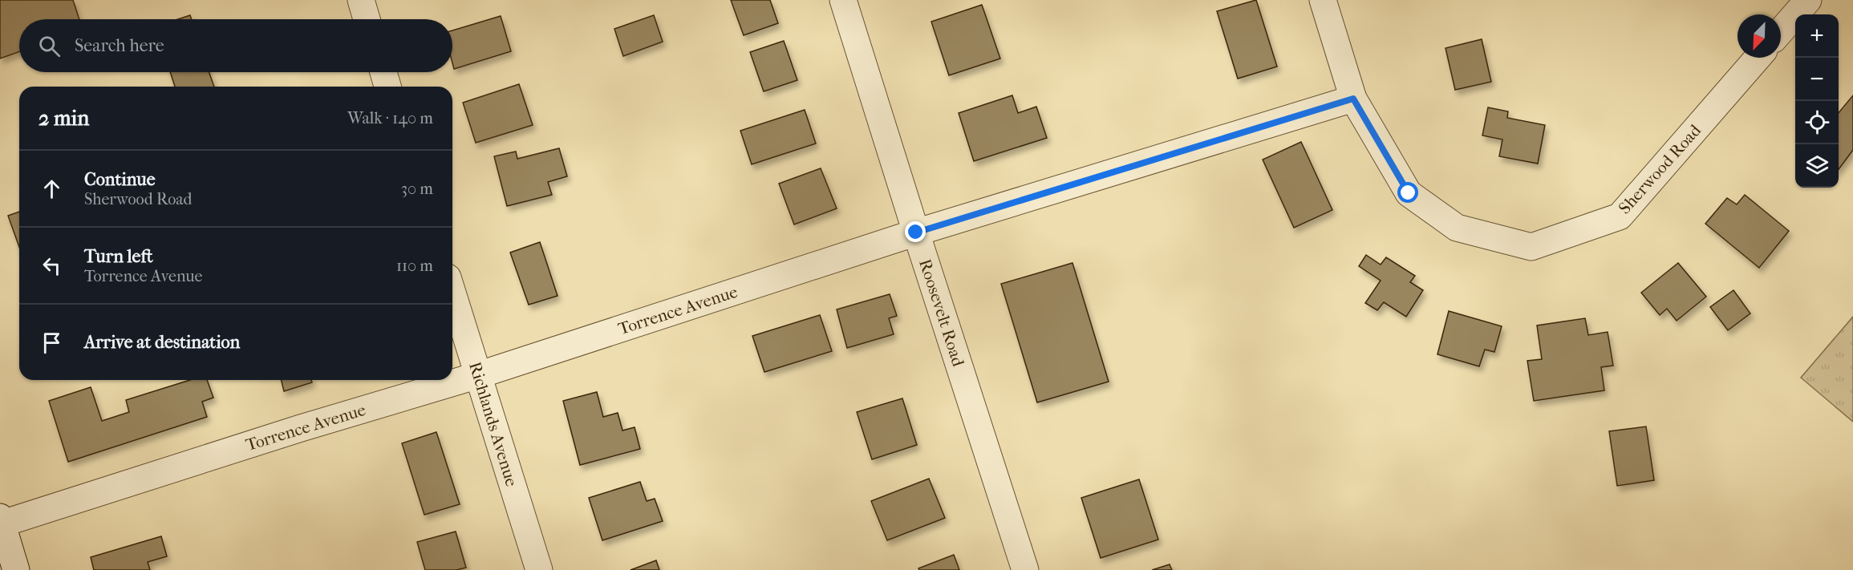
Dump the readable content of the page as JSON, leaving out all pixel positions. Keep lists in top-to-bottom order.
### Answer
{
  "streets": {
    "street": [
      "Sherwood Road",
      "Torrence Avenue",
      "Roosevelt Road",
      "Richlands Avenue"
    ]
  },
  "crossings": [
    ["Sherwood Road", "Torrence Avenue"],
    ["Torrence Avenue", "Roosevelt Road"],
    ["Torrence Avenue", "Richlands Avenue"]
  ],
  "north": "bottom left",
  "page": {
    "map_buttons": ["+", "−"],
    "search": "Search here",
    "heading": ["2 min", "Walk · 140 m"],
    "list": [
      ["Continue", "Sherwood Road", "30 m"],
      ["Turn left", "Torrence Avenue", "110 m"],
      "Arrive at destination"
    ]
  }
}
